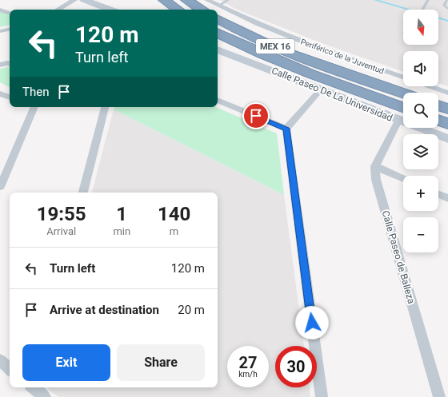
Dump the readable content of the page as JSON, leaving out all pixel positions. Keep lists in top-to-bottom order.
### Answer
{
  "streets": {
    "highway": ["MEX 16", "Periférico de la Juventud"],
    "street": ["Calle Paseo De La Universidad", "Calle Paseo de Balleza"]
  },
  "crossings": [
    ["MEX 16", "Calle Paseo De La Universidad"]
  ],
  "north": "bottom",
  "page": {
    "map_buttons": ["+", "−"],
    "turn": ["120 m", "Turn left"],
    "then": "Then",
    "eta": [
      "19:55",
      "Arrival",
      "1",
      "min",
      "140",
      "m"
    ],
    "list": [
      {
        "name": "Turn left",
        "value": "120 m"
      },
      {
        "name": "Arrive at destination",
        "value": "20 m"
      }
    ],
    "buttons": ["Exit", "Share"],
    "speed": "27 km/h",
    "limit": "30"
  }
}
